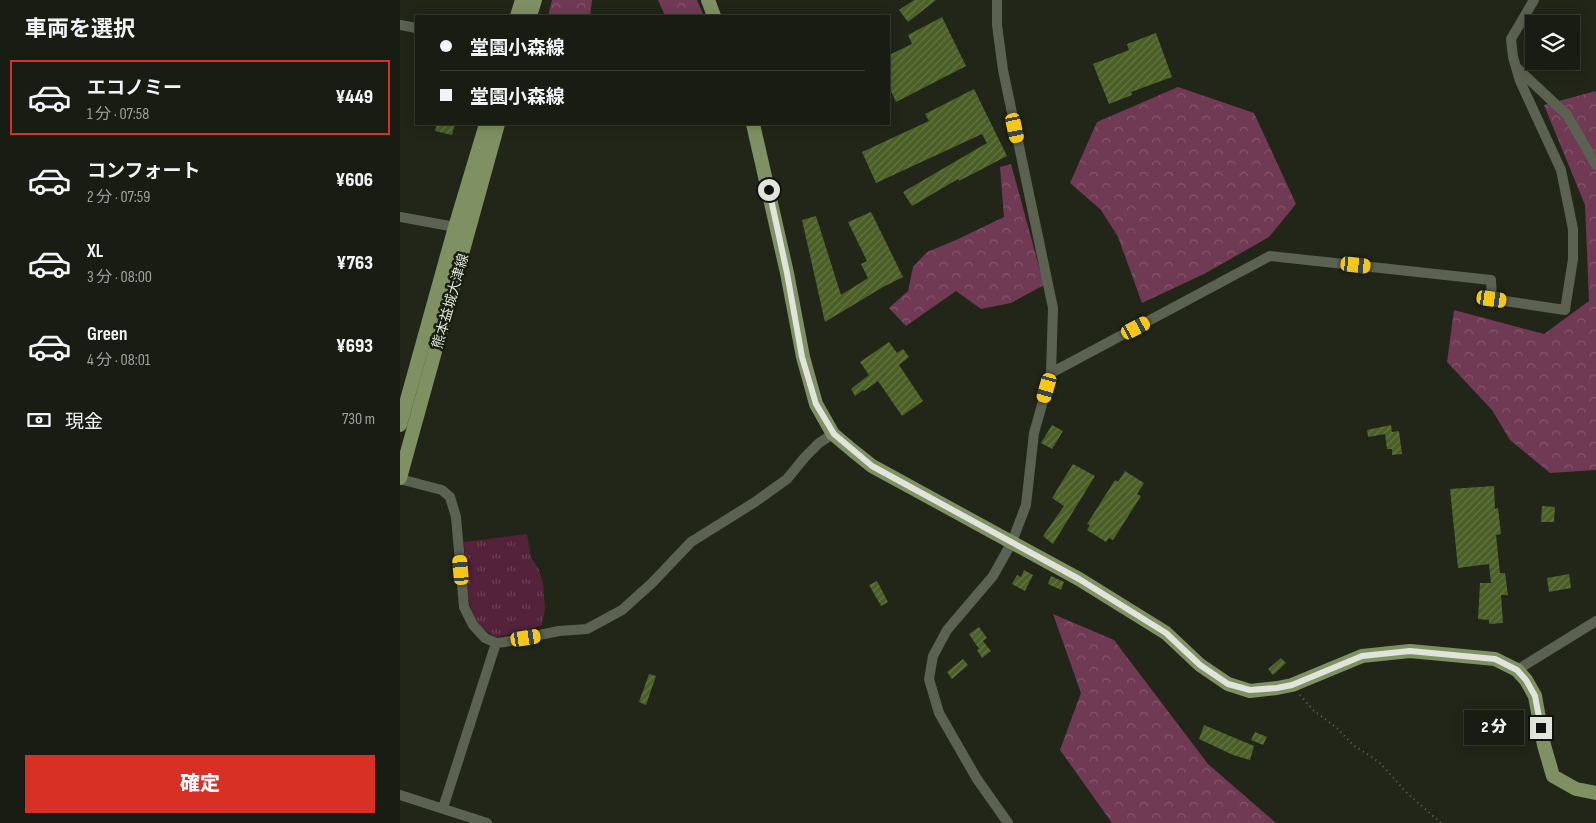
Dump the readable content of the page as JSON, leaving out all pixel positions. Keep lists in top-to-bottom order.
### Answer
{
  "streets": {
    "main road": ["熊本益城大津線"]
  },
  "page": {
    "heading": "車両を選択",
    "banner": ["堂園小森線", "堂園小森線"],
    "list": [
      {
        "name": "エコノミー",
        "note": "1 分 · 07:58",
        "value": "¥449"
      },
      {
        "name": "コンフォート",
        "note": "2 分 · 07:59",
        "value": "¥606"
      },
      {
        "name": "XL",
        "note": "3 分 · 08:00",
        "value": "¥763"
      },
      {
        "name": "Green",
        "note": "4 分 · 08:01",
        "value": "¥693"
      }
    ],
    "pay": ["現金", "730 m"],
    "bubble": "2 分",
    "buttons": "確定"
  }
}
